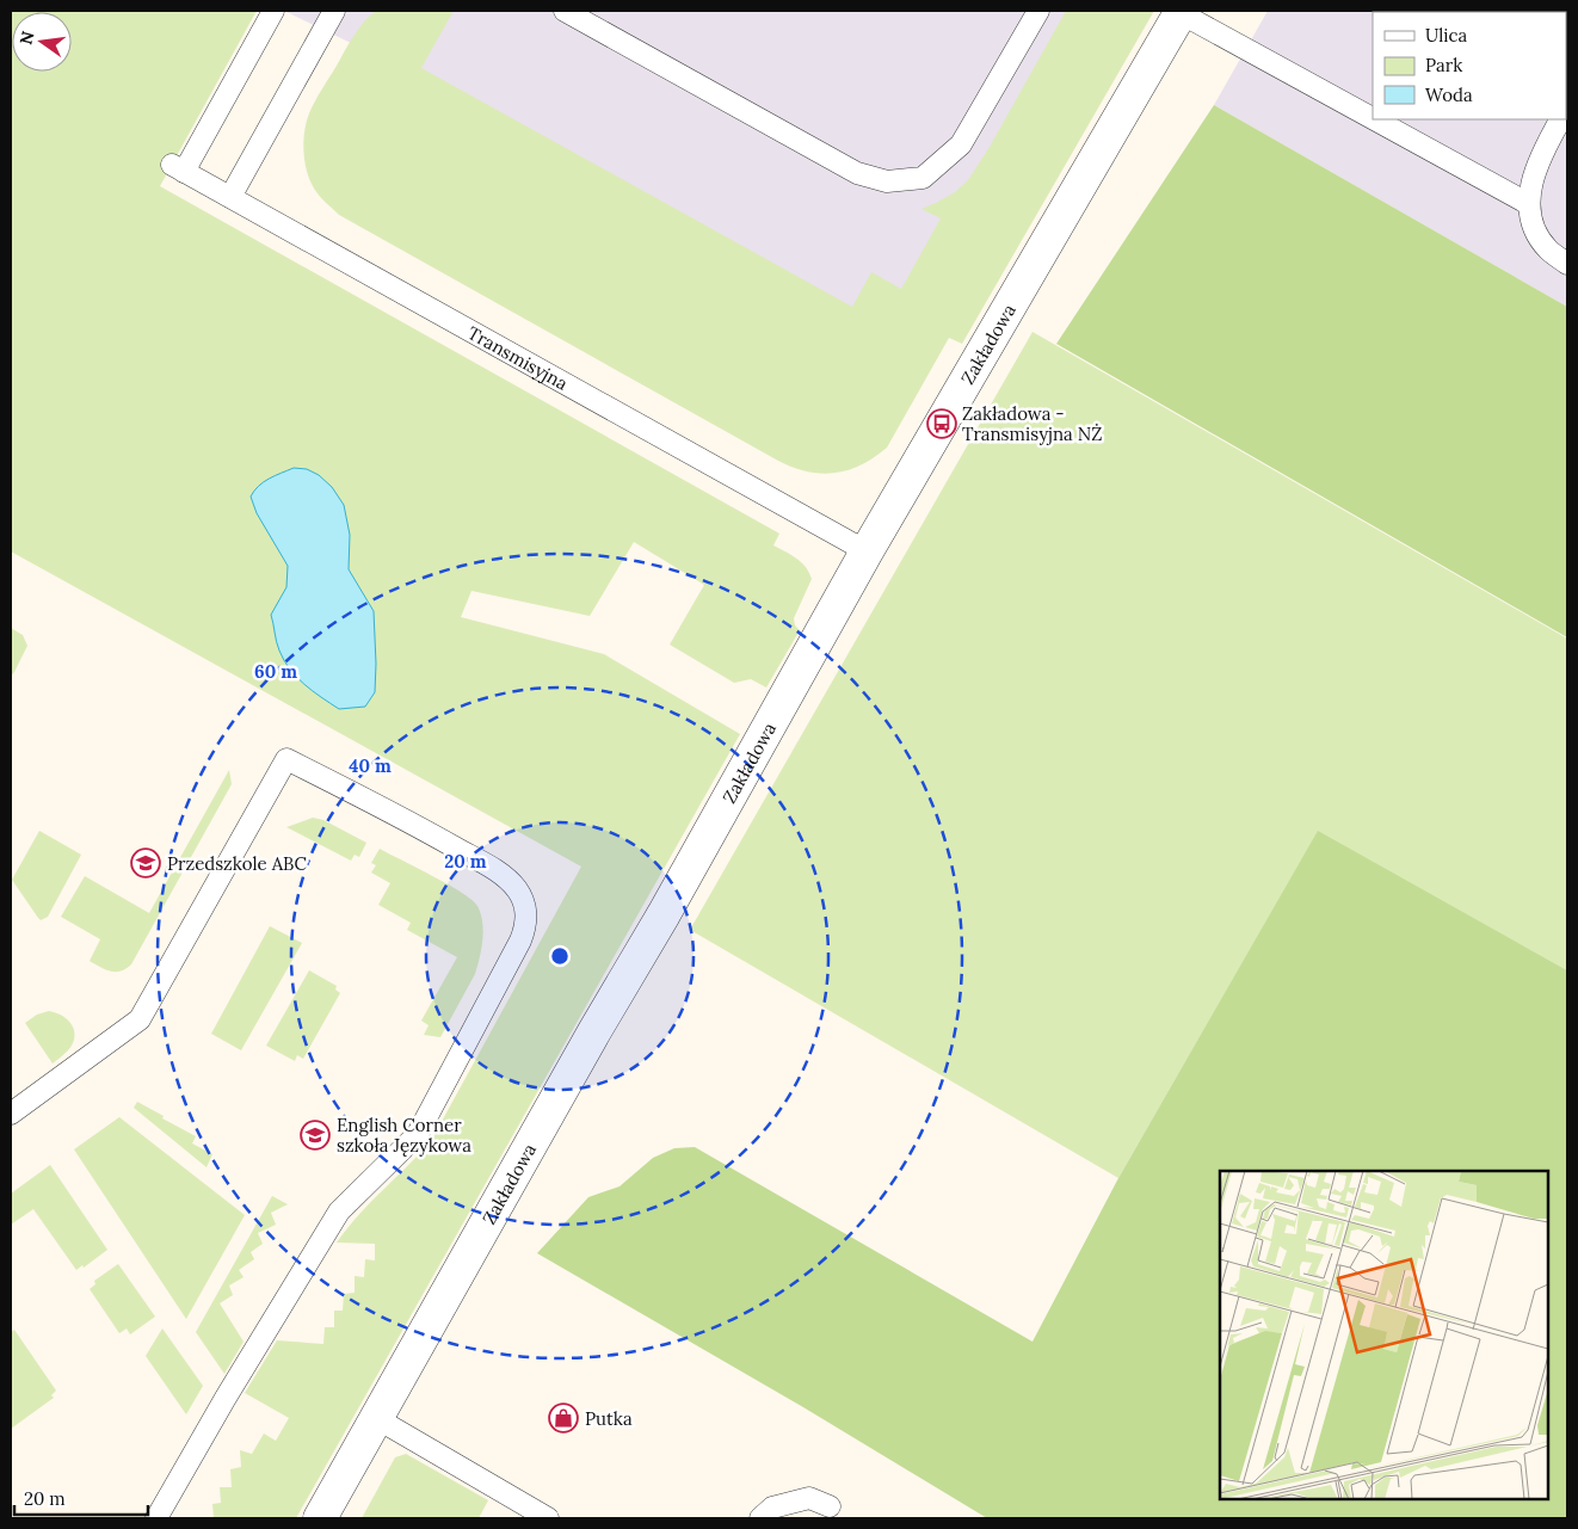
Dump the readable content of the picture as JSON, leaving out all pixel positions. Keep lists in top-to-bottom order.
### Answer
{
  "streets": {
    "street": ["Zakładowa"],
    "lane": ["Transmisyjna"]
  },
  "crossings": [
    ["Zakładowa", "Transmisyjna"]
  ],
  "places": {
    "bus stop": ["Zakładowa - Transmisyjna NŻ"],
    "school or university": ["Przedszkole ABC", "English Corner szkoła Językowa"],
    "shop": ["Putka"]
  },
  "legend": ["Ulica", "Park", "Woda"],
  "scale_bar": "20 m",
  "north": "left",
  "rings": ["60 m", "40 m", "20 m"]
}
